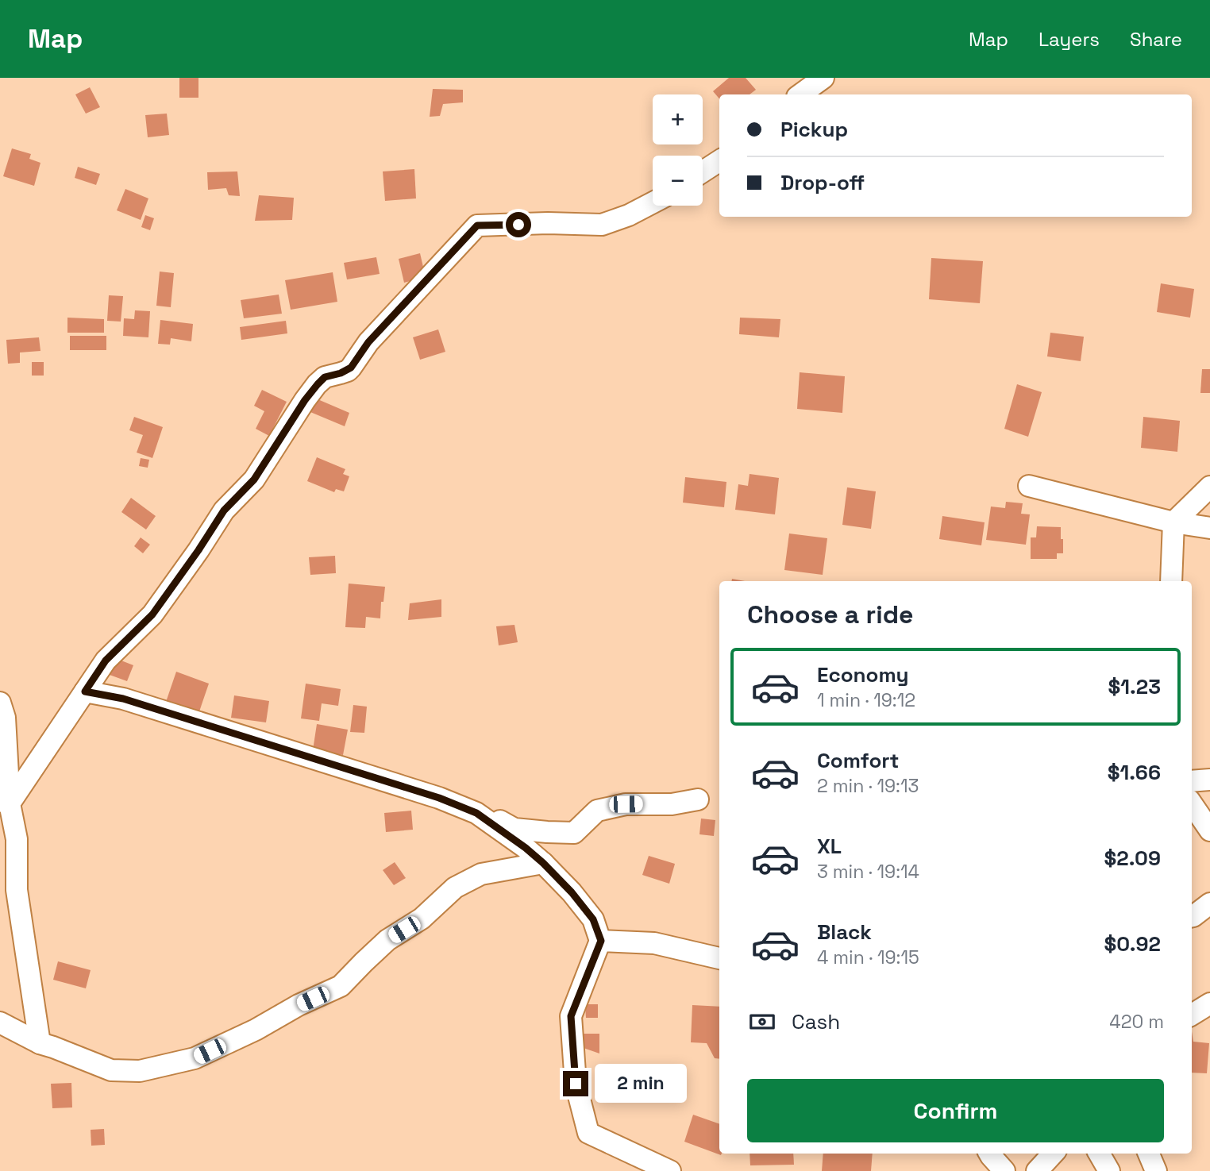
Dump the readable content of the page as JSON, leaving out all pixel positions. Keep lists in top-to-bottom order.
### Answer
{
  "page": {
    "header": "Map",
    "nav": ["Map", "Layers", "Share"],
    "map_buttons": ["+", "−"],
    "banner": ["Pickup", "Drop-off"],
    "heading": "Choose a ride",
    "list": [
      {
        "name": "Economy",
        "note": "1 min · 19:12",
        "value": "$1.23"
      },
      {
        "name": "Comfort",
        "note": "2 min · 19:13",
        "value": "$1.66"
      },
      {
        "name": "XL",
        "note": "3 min · 19:14",
        "value": "$2.09"
      },
      {
        "name": "Black",
        "note": "4 min · 19:15",
        "value": "$0.92"
      }
    ],
    "pay": ["Cash", "420 m"],
    "bubble": "2 min",
    "buttons": "Confirm"
  }
}
